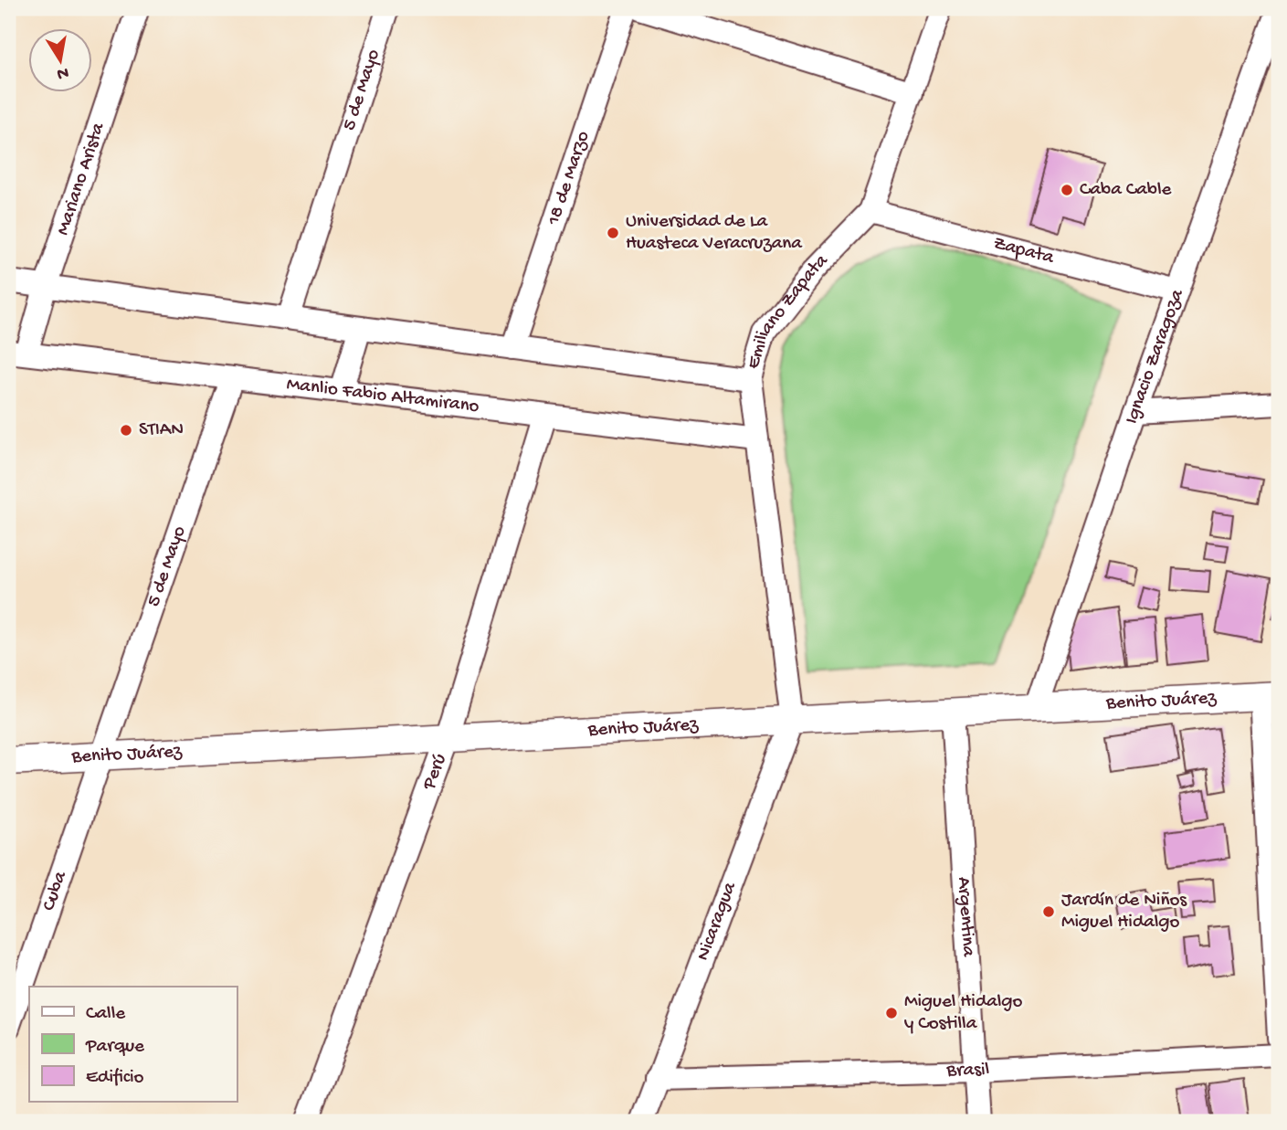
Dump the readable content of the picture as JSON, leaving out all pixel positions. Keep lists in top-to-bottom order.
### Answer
{
  "streets": {
    "street": [
      "5 de Mayo",
      "18 de Marzo",
      "Mariano Arista",
      "Zapata",
      "Emiliano Zapata",
      "Ignacio Zaragoza",
      "Manlio Fabio Altamirano",
      "Benito Juárez",
      "Perú",
      "Cuba",
      "Argentina",
      "Nicaragua",
      "Brasil"
    ]
  },
  "crossings": [
    ["5 de Mayo", "Manlio Fabio Altamirano"],
    ["5 de Mayo", "Benito Juárez"],
    ["5 de Mayo", "Cuba"],
    ["Mariano Arista", "Manlio Fabio Altamirano"],
    ["Zapata", "Emiliano Zapata"],
    ["Zapata", "Ignacio Zaragoza"],
    ["Emiliano Zapata", "Manlio Fabio Altamirano"],
    ["Emiliano Zapata", "Benito Juárez"],
    ["Emiliano Zapata", "Nicaragua"],
    ["Ignacio Zaragoza", "Benito Juárez"],
    ["Manlio Fabio Altamirano", "Perú"],
    ["Benito Juárez", "Perú"],
    ["Benito Juárez", "Cuba"],
    ["Benito Juárez", "Argentina"],
    ["Benito Juárez", "Nicaragua"],
    ["Argentina", "Brasil"],
    ["Nicaragua", "Brasil"]
  ],
  "places": [
    "Caba Cable",
    "Universidad de La Huasteca Veracruzana",
    "STIAN",
    "Jardín de Niños Miguel Hidalgo",
    "Miguel Hidalgo y Costilla"
  ],
  "legend": ["Calle", "Parque", "Edificio"],
  "north": "bottom"
}
